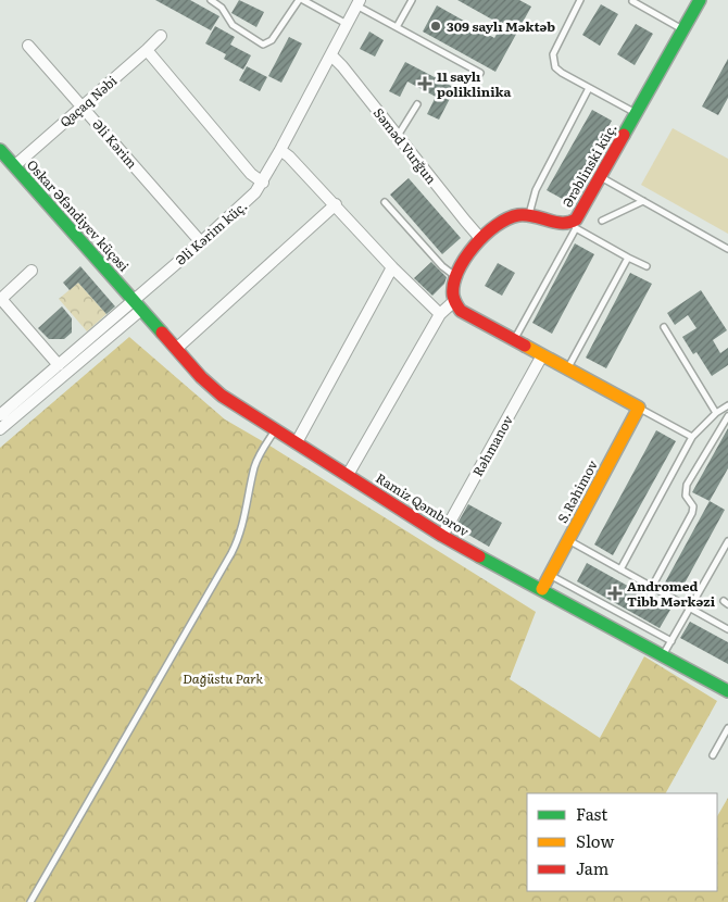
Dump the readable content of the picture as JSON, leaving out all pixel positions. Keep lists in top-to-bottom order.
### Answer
{
  "streets": {
    "street": [
      "Qaçaq Nəbi",
      "Əli Kərim",
      "Səməd Vurğun",
      "Ərəblinski küç.",
      "Oskar Əfəndiyev küçəsi",
      "Əli Kərim küç.",
      "Rəhmanov",
      "S.Rəhimov",
      "Ramiz Qəmbərov"
    ]
  },
  "crossings": [
    ["Qaçaq Nəbi", "Əli Kərim"],
    ["Qaçaq Nəbi", "Oskar Əfəndiyev küçəsi"],
    ["Əli Kərim", "Əli Kərim küç."],
    ["Səməd Vurğun", "Əli Kərim küç."],
    ["Oskar Əfəndiyev küçəsi", "Əli Kərim küç."],
    ["Oskar Əfəndiyev küçəsi", "Ramiz Qəmbərov"],
    ["Əli Kərim küç.", "Ramiz Qəmbərov"],
    ["Rəhmanov", "Ramiz Qəmbərov"],
    ["S.Rəhimov", "Ramiz Qəmbərov"]
  ],
  "parks": ["Dağüstu Park"],
  "places": {
    "other": ["309 saylı Məktəb"],
    "health": ["11 saylı poliklinika", "Andromed Tibb Mərkəzi"]
  },
  "legend": ["Fast", "Slow", "Jam"]
}
